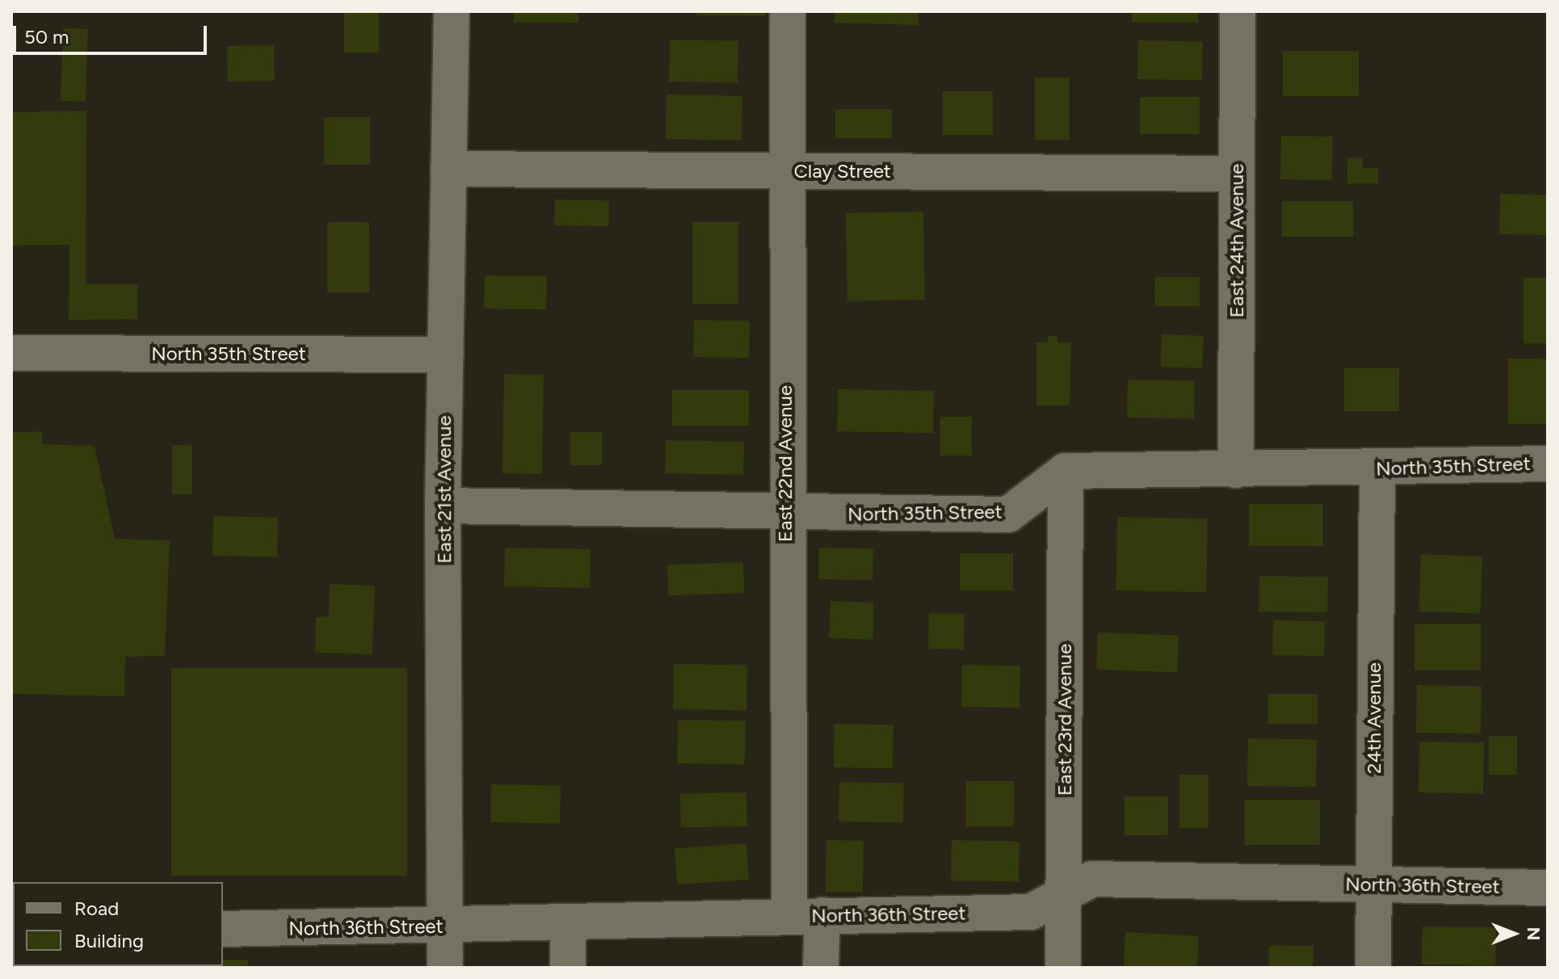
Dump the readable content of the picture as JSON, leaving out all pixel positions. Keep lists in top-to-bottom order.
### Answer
{
  "streets": {
    "street": [
      "Clay Street",
      "East 24th Avenue",
      "North 35th Street",
      "East 22nd Avenue",
      "East 21st Avenue",
      "24th Avenue",
      "East 23rd Avenue",
      "North 36th Street"
    ]
  },
  "crossings": [
    ["Clay Street", "East 24th Avenue"],
    ["Clay Street", "East 22nd Avenue"],
    ["Clay Street", "East 21st Avenue"],
    ["East 24th Avenue", "North 35th Street"],
    ["North 35th Street", "East 22nd Avenue"],
    ["North 35th Street", "East 21st Avenue"],
    ["North 35th Street", "24th Avenue"],
    ["North 35th Street", "East 23rd Avenue"],
    ["East 22nd Avenue", "North 36th Street"],
    ["East 21st Avenue", "North 36th Street"],
    ["24th Avenue", "North 36th Street"],
    ["East 23rd Avenue", "North 36th Street"]
  ],
  "legend": ["Road", "Building"],
  "scale_bar": "50 m",
  "north": "right"
}
